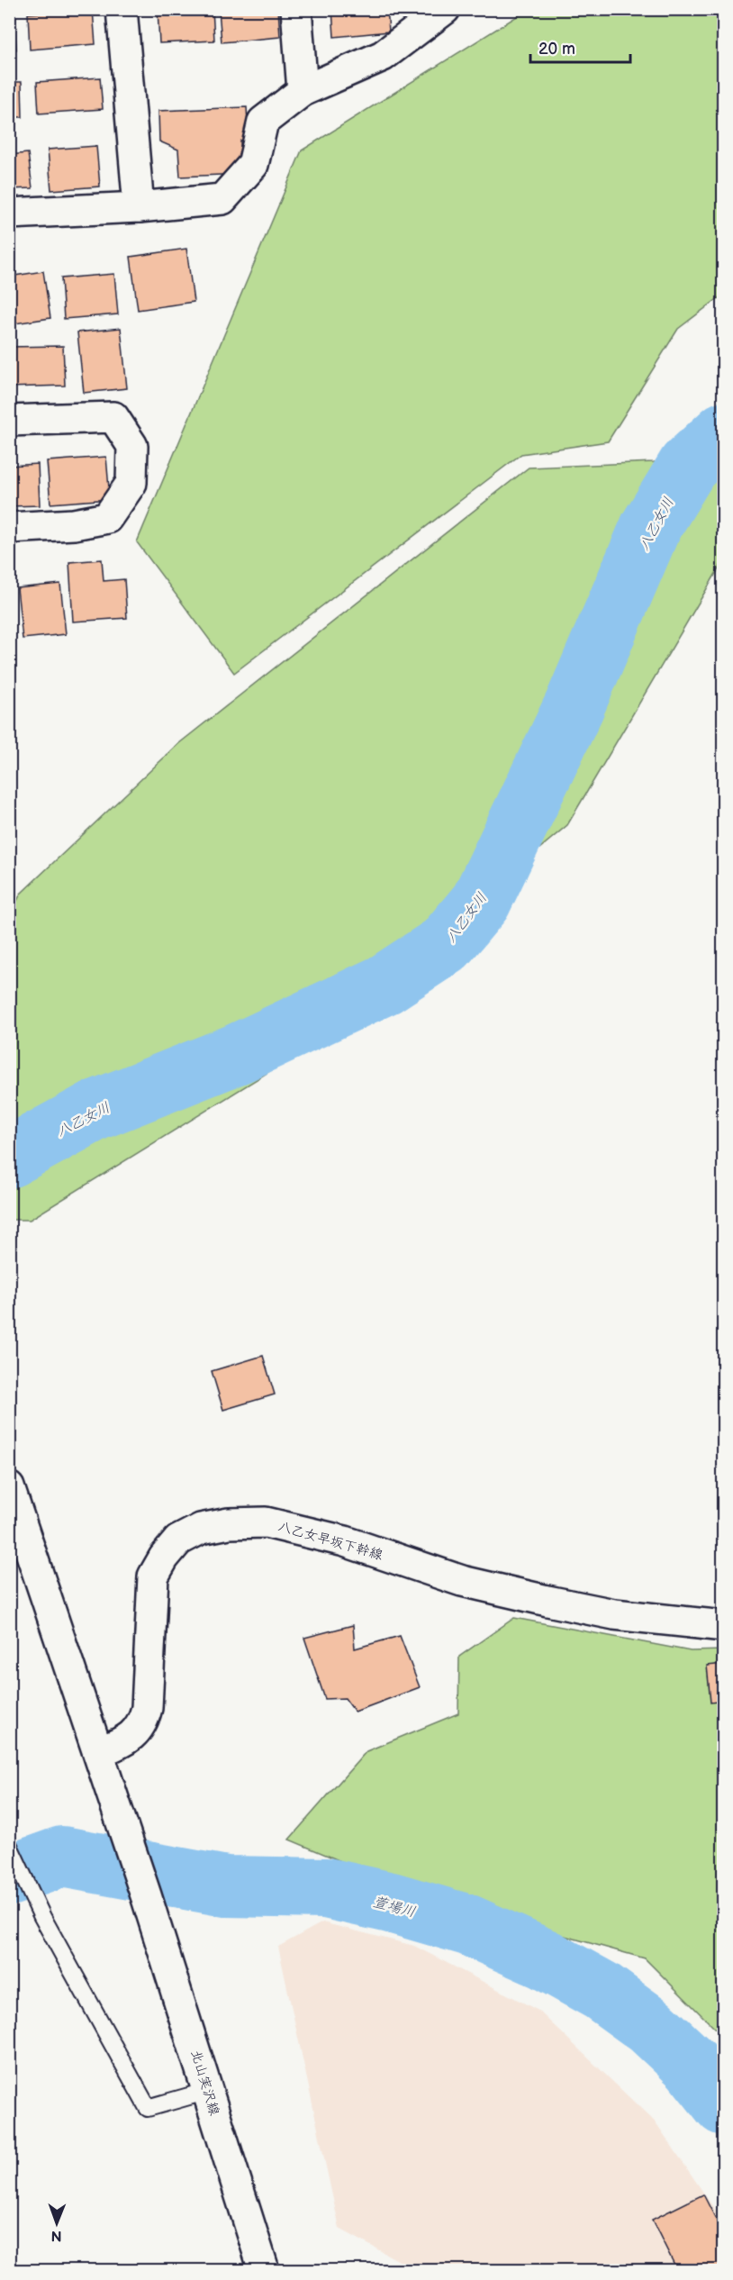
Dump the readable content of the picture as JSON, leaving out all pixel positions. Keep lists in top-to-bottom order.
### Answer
{
  "streets": {
    "street": ["八乙女早坂下幹線", "北山実沢線"]
  },
  "crossings": [
    ["八乙女早坂下幹線", "北山実沢線"]
  ],
  "water": ["八乙女川", "萱場川"],
  "scale_bar": "20 m",
  "north": "bottom"
}
